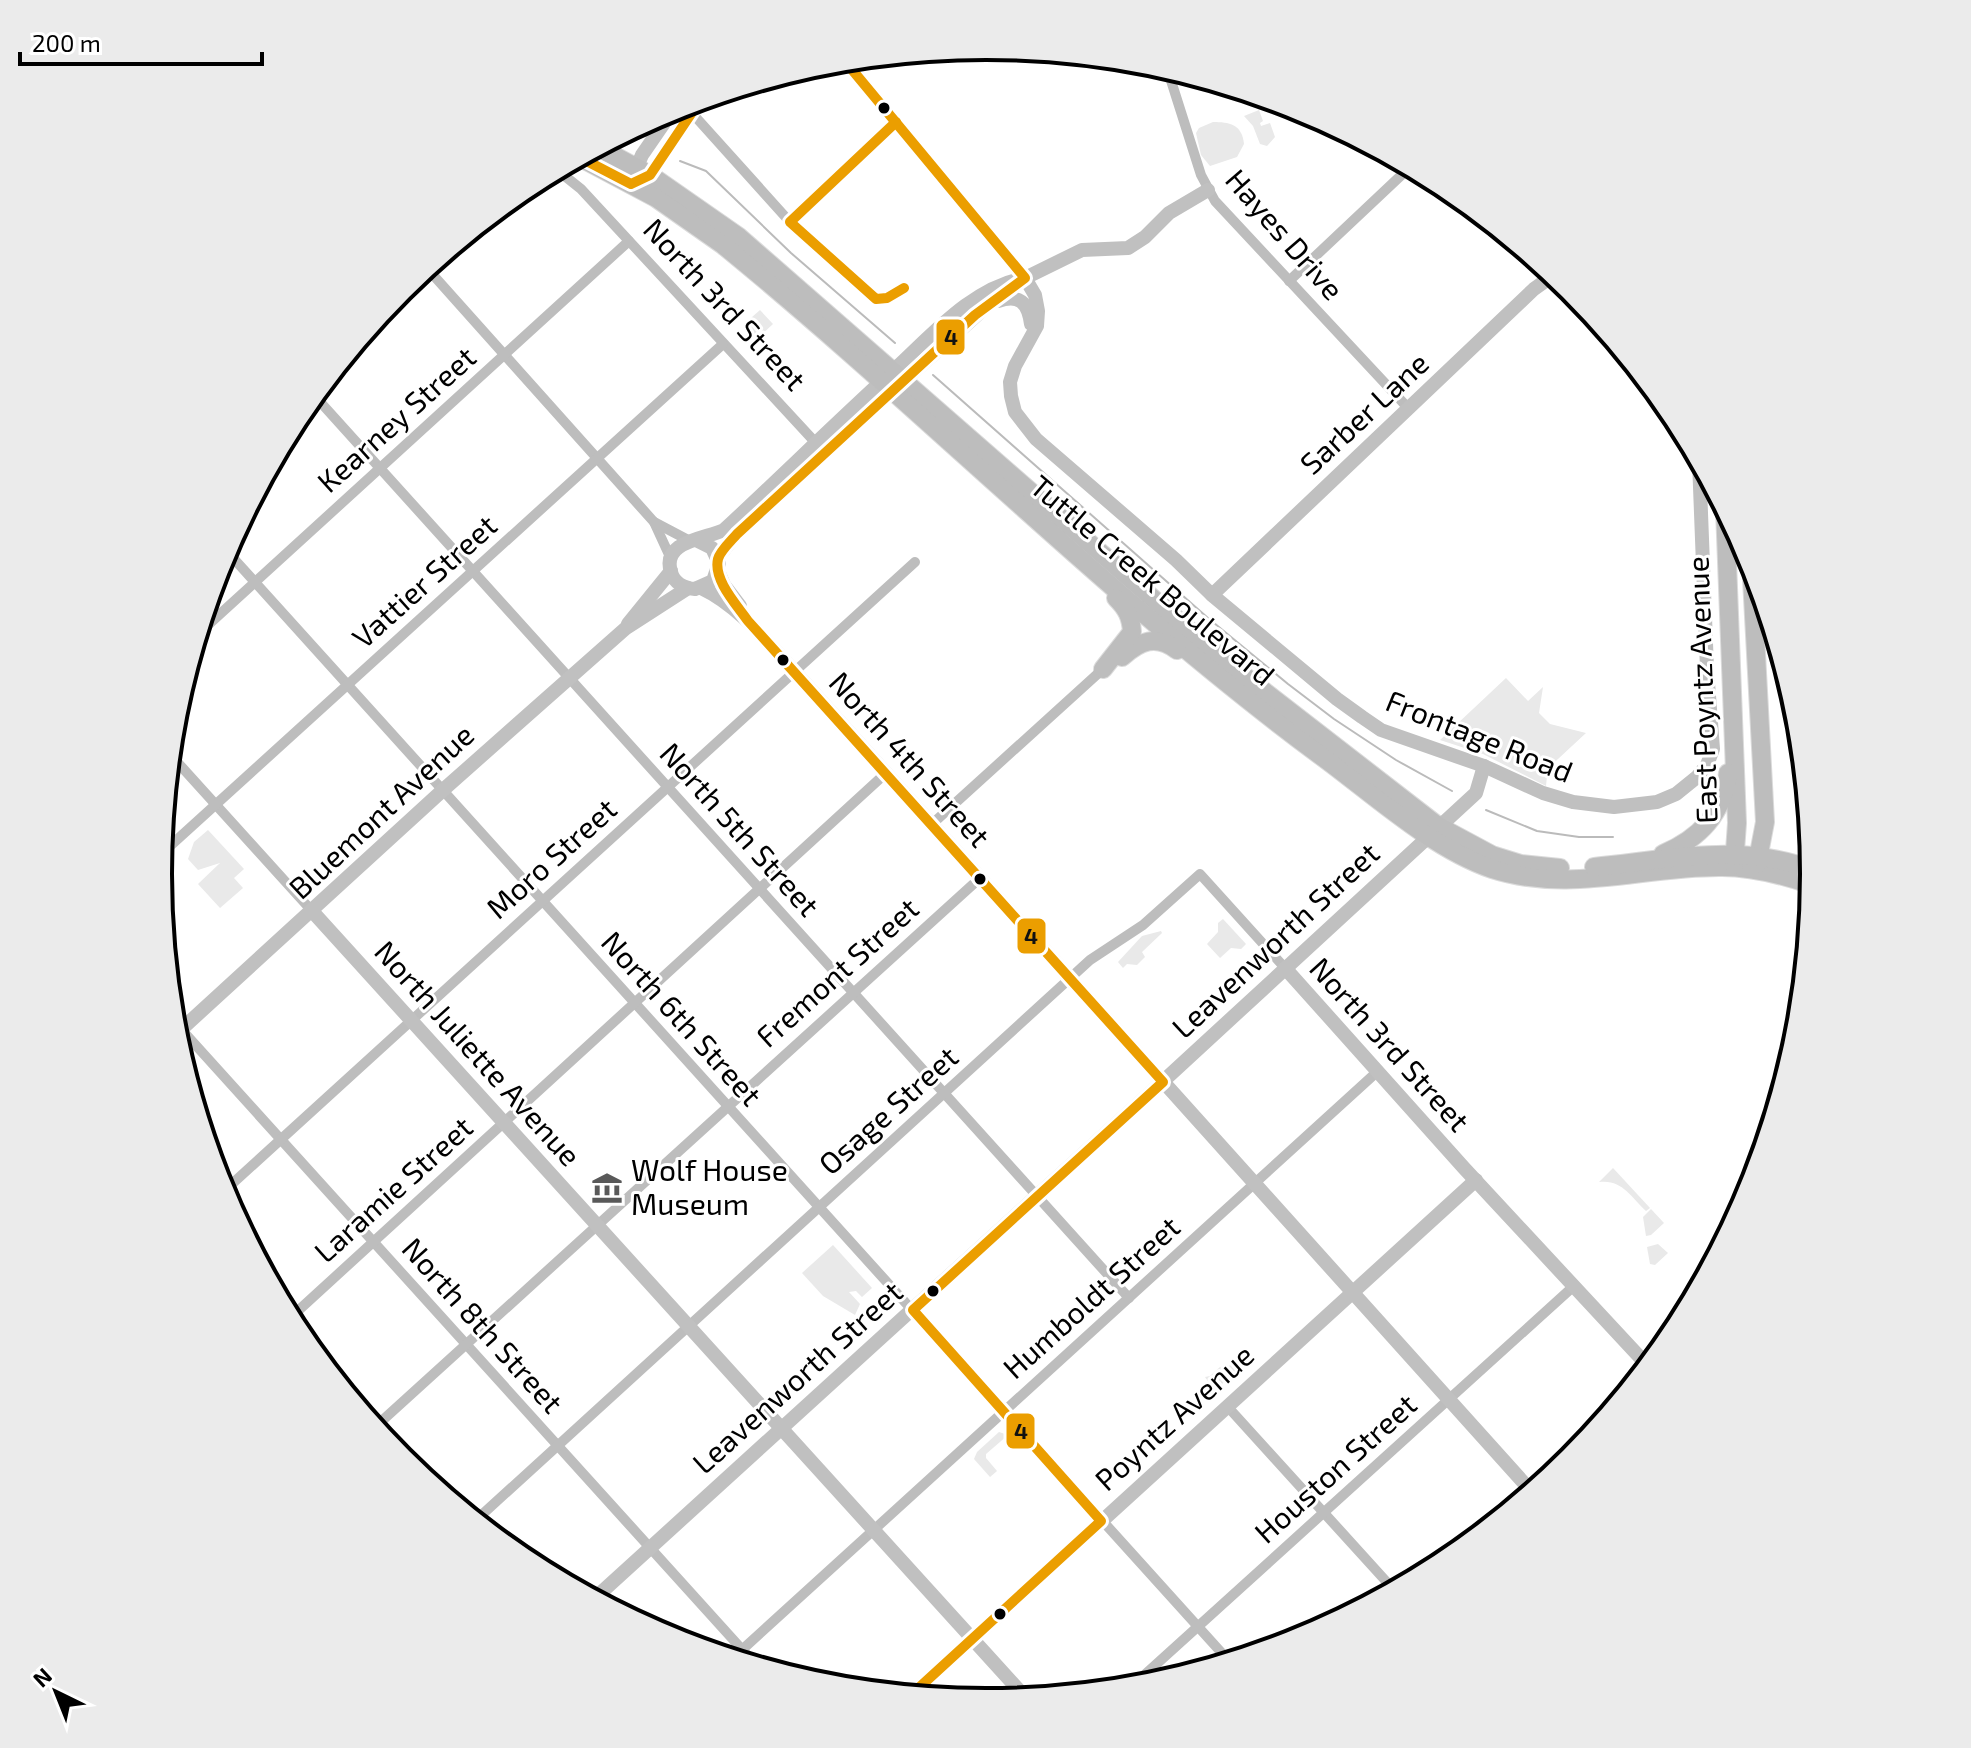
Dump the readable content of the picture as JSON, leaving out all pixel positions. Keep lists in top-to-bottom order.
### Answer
{
  "streets": {
    "highway": ["Tuttle Creek Boulevard", "East Poyntz Avenue"],
    "street": [
      "Hayes Drive",
      "North 3rd Street",
      "Sarber Lane",
      "Kearney Street",
      "Vattier Street",
      "Frontage Road",
      "North 4th Street",
      "Bluemont Avenue",
      "North 5th Street",
      "Moro Street",
      "Leavenworth Street",
      "Fremont Street",
      "North 6th Street",
      "North Juliette Avenue",
      "Osage Street",
      "Laramie Street",
      "Humboldt Street",
      "North 8th Street",
      "Poyntz Avenue",
      "Houston Street"
    ]
  },
  "crossings": [
    ["Hayes Drive", "Sarber Lane"],
    ["North 3rd Street", "Kearney Street"],
    ["North 3rd Street", "Vattier Street"],
    ["North 3rd Street", "Leavenworth Street"],
    ["North 3rd Street", "Osage Street"],
    ["North 3rd Street", "Humboldt Street"],
    ["North 3rd Street", "Poyntz Avenue"],
    ["North 3rd Street", "Houston Street"],
    ["Sarber Lane", "Frontage Road"],
    ["Kearney Street", "North 5th Street"],
    ["Kearney Street", "North 6th Street"],
    ["Tuttle Creek Boulevard", "East Poyntz Avenue"],
    ["Tuttle Creek Boulevard", "Leavenworth Street"],
    ["Vattier Street", "North 5th Street"],
    ["Vattier Street", "North 6th Street"],
    ["Vattier Street", "North Juliette Avenue"],
    ["Frontage Road", "Leavenworth Street"],
    ["North 4th Street", "Bluemont Avenue"],
    ["North 4th Street", "Moro Street"],
    ["North 4th Street", "Leavenworth Street"],
    ["North 4th Street", "Fremont Street"],
    ["North 4th Street", "Osage Street"],
    ["North 4th Street", "Laramie Street"],
    ["North 4th Street", "Humboldt Street"],
    ["North 4th Street", "Poyntz Avenue"],
    ["North 4th Street", "Houston Street"],
    ["Bluemont Avenue", "North 5th Street"],
    ["Bluemont Avenue", "North 6th Street"],
    ["Bluemont Avenue", "North Juliette Avenue"],
    ["North 5th Street", "Moro Street"],
    ["North 5th Street", "Leavenworth Street"],
    ["North 5th Street", "Fremont Street"],
    ["North 5th Street", "Osage Street"],
    ["North 5th Street", "Laramie Street"],
    ["North 5th Street", "Humboldt Street"],
    ["Moro Street", "North 6th Street"],
    ["Moro Street", "North Juliette Avenue"],
    ["Moro Street", "North 8th Street"],
    ["Leavenworth Street", "North 6th Street"],
    ["Leavenworth Street", "North Juliette Avenue"],
    ["Leavenworth Street", "North 8th Street"],
    ["Fremont Street", "North 6th Street"],
    ["Fremont Street", "North Juliette Avenue"],
    ["Fremont Street", "North 8th Street"],
    ["North 6th Street", "Osage Street"],
    ["North 6th Street", "Laramie Street"],
    ["North 6th Street", "Humboldt Street"],
    ["North 6th Street", "Poyntz Avenue"],
    ["North 6th Street", "Houston Street"],
    ["North Juliette Avenue", "Osage Street"],
    ["North Juliette Avenue", "Laramie Street"],
    ["North Juliette Avenue", "Humboldt Street"],
    ["North Juliette Avenue", "Poyntz Avenue"],
    ["Osage Street", "North 8th Street"],
    ["Laramie Street", "North 8th Street"],
    ["Humboldt Street", "North 8th Street"]
  ],
  "places": {
    "museum": ["Wolf House Museum"]
  },
  "lines": ["transit line 4"],
  "scale_bar": "200 m",
  "north": "top left"
}
